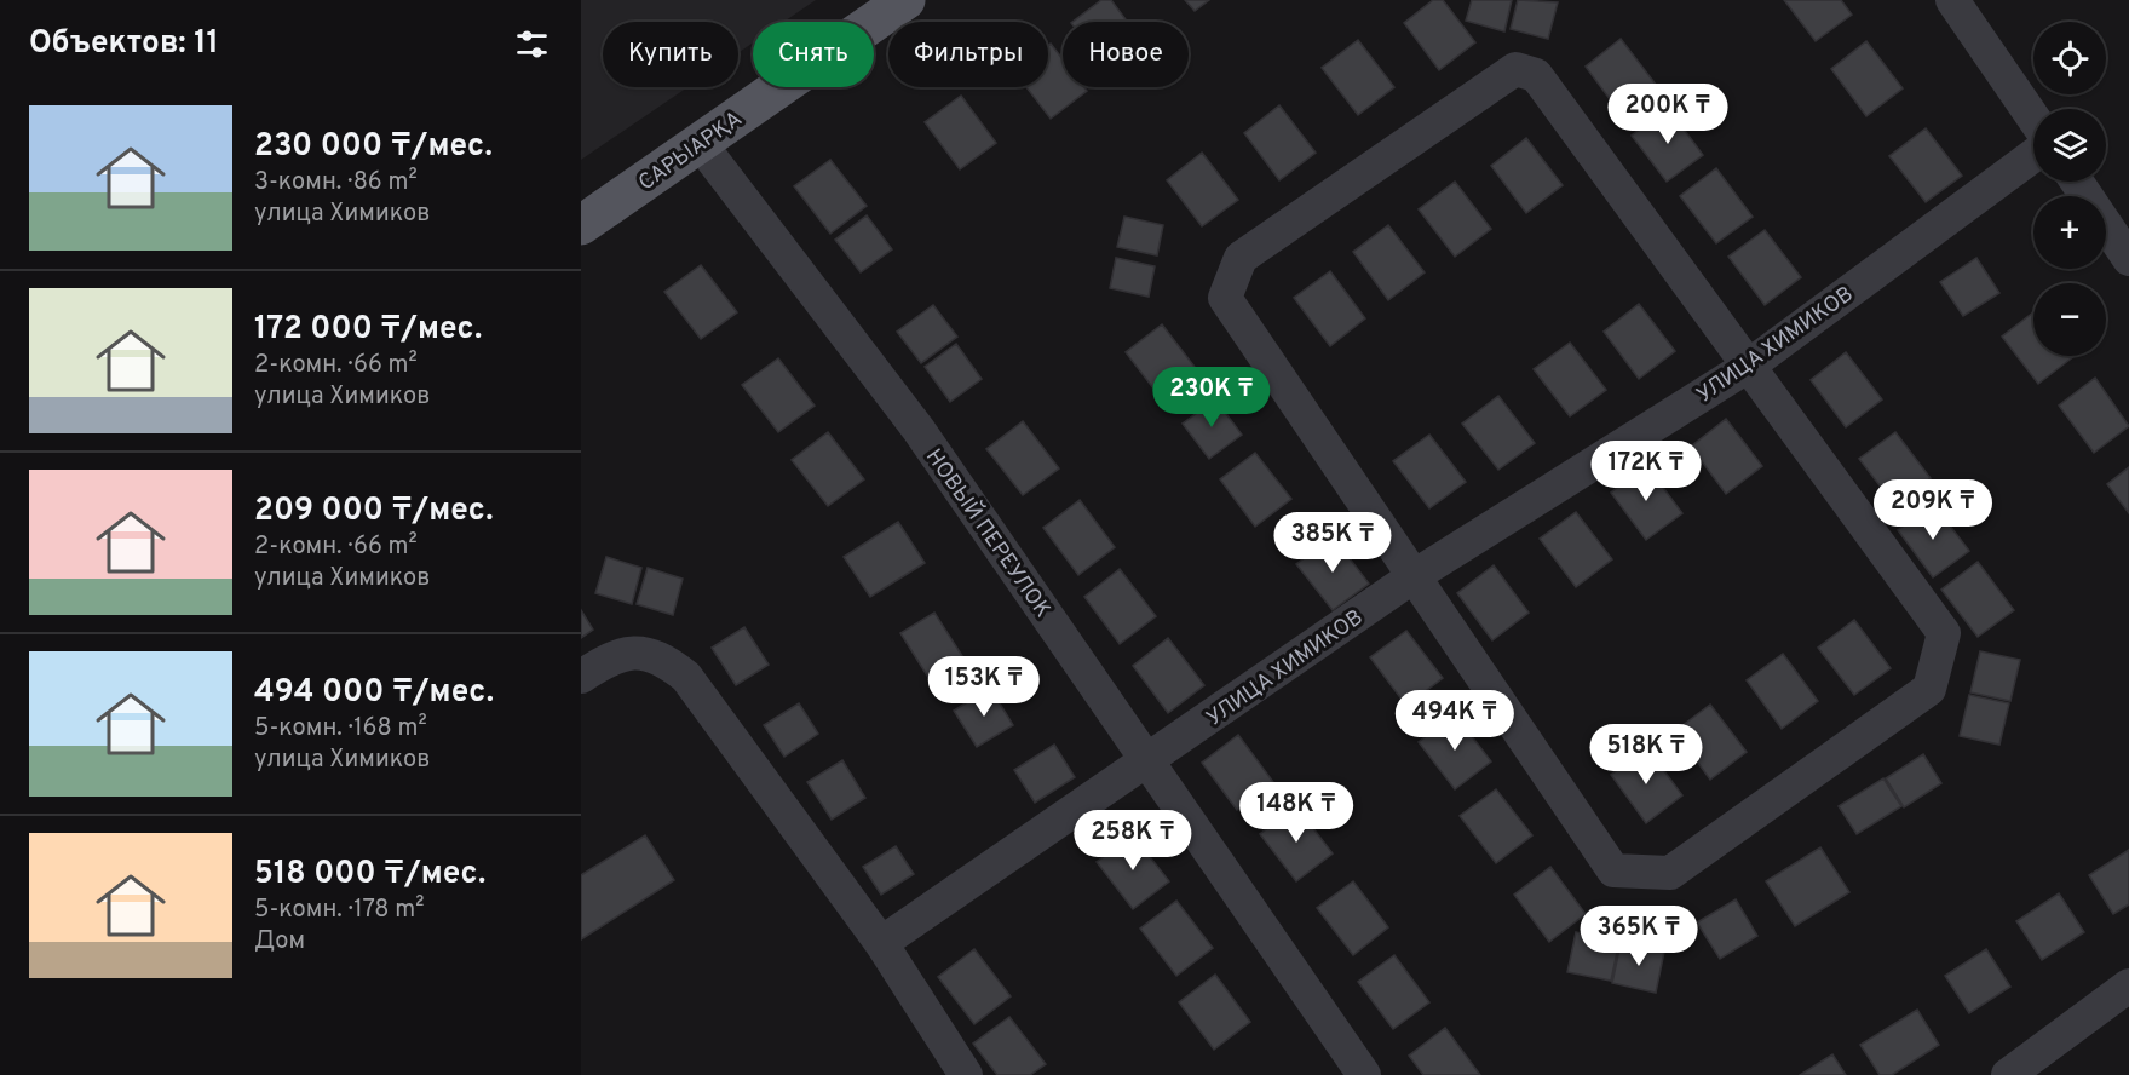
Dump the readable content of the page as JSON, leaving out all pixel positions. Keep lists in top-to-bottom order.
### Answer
{
  "streets": {
    "main road": ["САРЫАРҚА"],
    "street": ["УЛИЦА ХИМИКОВ", "НОВЫЙ ПЕРЕУЛОК"]
  },
  "crossings": [
    ["САРЫАРҚА", "НОВЫЙ ПЕРЕУЛОК"],
    ["УЛИЦА ХИМИКОВ", "НОВЫЙ ПЕРЕУЛОК"]
  ],
  "page": {
    "heading": "Объектов: 11",
    "map_buttons": ["+", "−"],
    "chip": [
      "Купить",
      "Снять",
      "Фильтры",
      "Новое"
    ],
    "price": [
      "200K ₸",
      "230K ₸",
      "172K ₸",
      "209K ₸",
      "385K ₸",
      "153K ₸",
      "494K ₸",
      "518K ₸",
      "148K ₸",
      "258K ₸",
      "365K ₸"
    ],
    "list": [
      {
        "name": "230 000 ₸/мес.",
        "note": "3-комн. · 86 m² · улица Химиков"
      },
      {
        "name": "172 000 ₸/мес.",
        "note": "2-комн. · 66 m² · улица Химиков"
      },
      {
        "name": "209 000 ₸/мес.",
        "note": "2-комн. · 66 m² · улица Химиков"
      },
      {
        "name": "494 000 ₸/мес.",
        "note": "5-комн. · 168 m² · улица Химиков"
      },
      {
        "name": "518 000 ₸/мес.",
        "note": "5-комн. · 178 m² · Дом"
      }
    ]
  }
}
